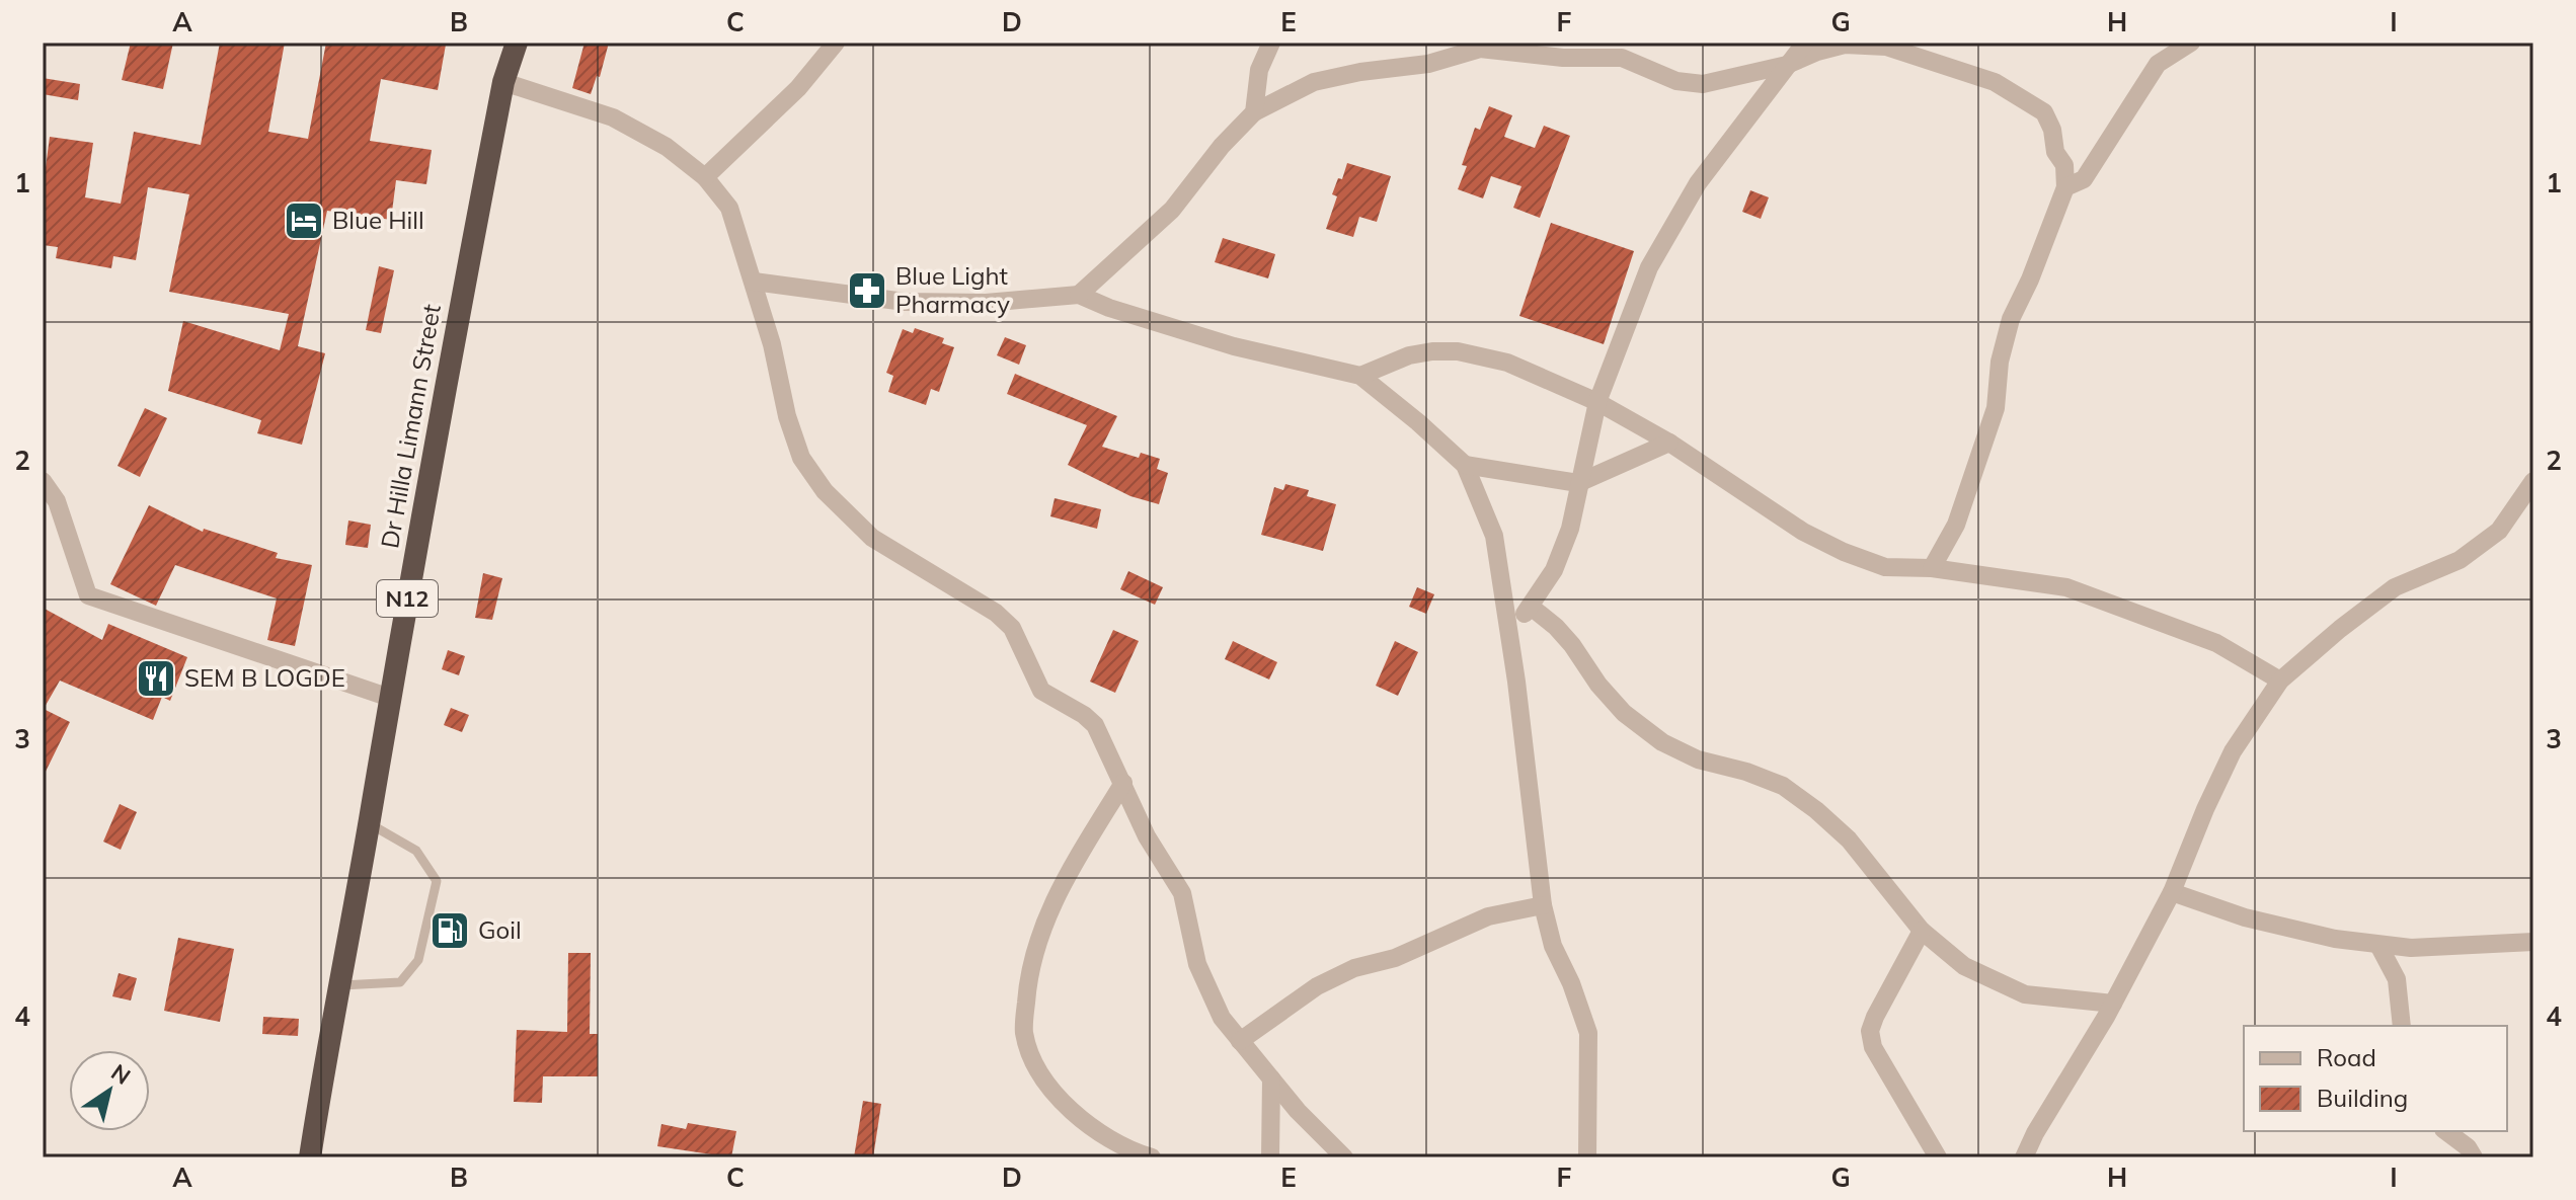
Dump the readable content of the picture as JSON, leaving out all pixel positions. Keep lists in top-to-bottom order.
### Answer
{
  "streets": {
    "highway": ["Dr Hilla Limann Street", "N12"]
  },
  "places": {
    "hotel": ["Blue Hill"],
    "pharmacy": ["Blue Light Pharmacy"],
    "restaurant": ["SEM B LOGDE"],
    "fuel station": ["Goil"]
  },
  "legend": ["Road", "Building"],
  "north": "top right",
  "grid": {
    "columns": [
      "A",
      "B",
      "C",
      "D",
      "E",
      "F",
      "G",
      "H",
      "I"
    ],
    "rows": [
      "1",
      "2",
      "3",
      "4"
    ]
  }
}
